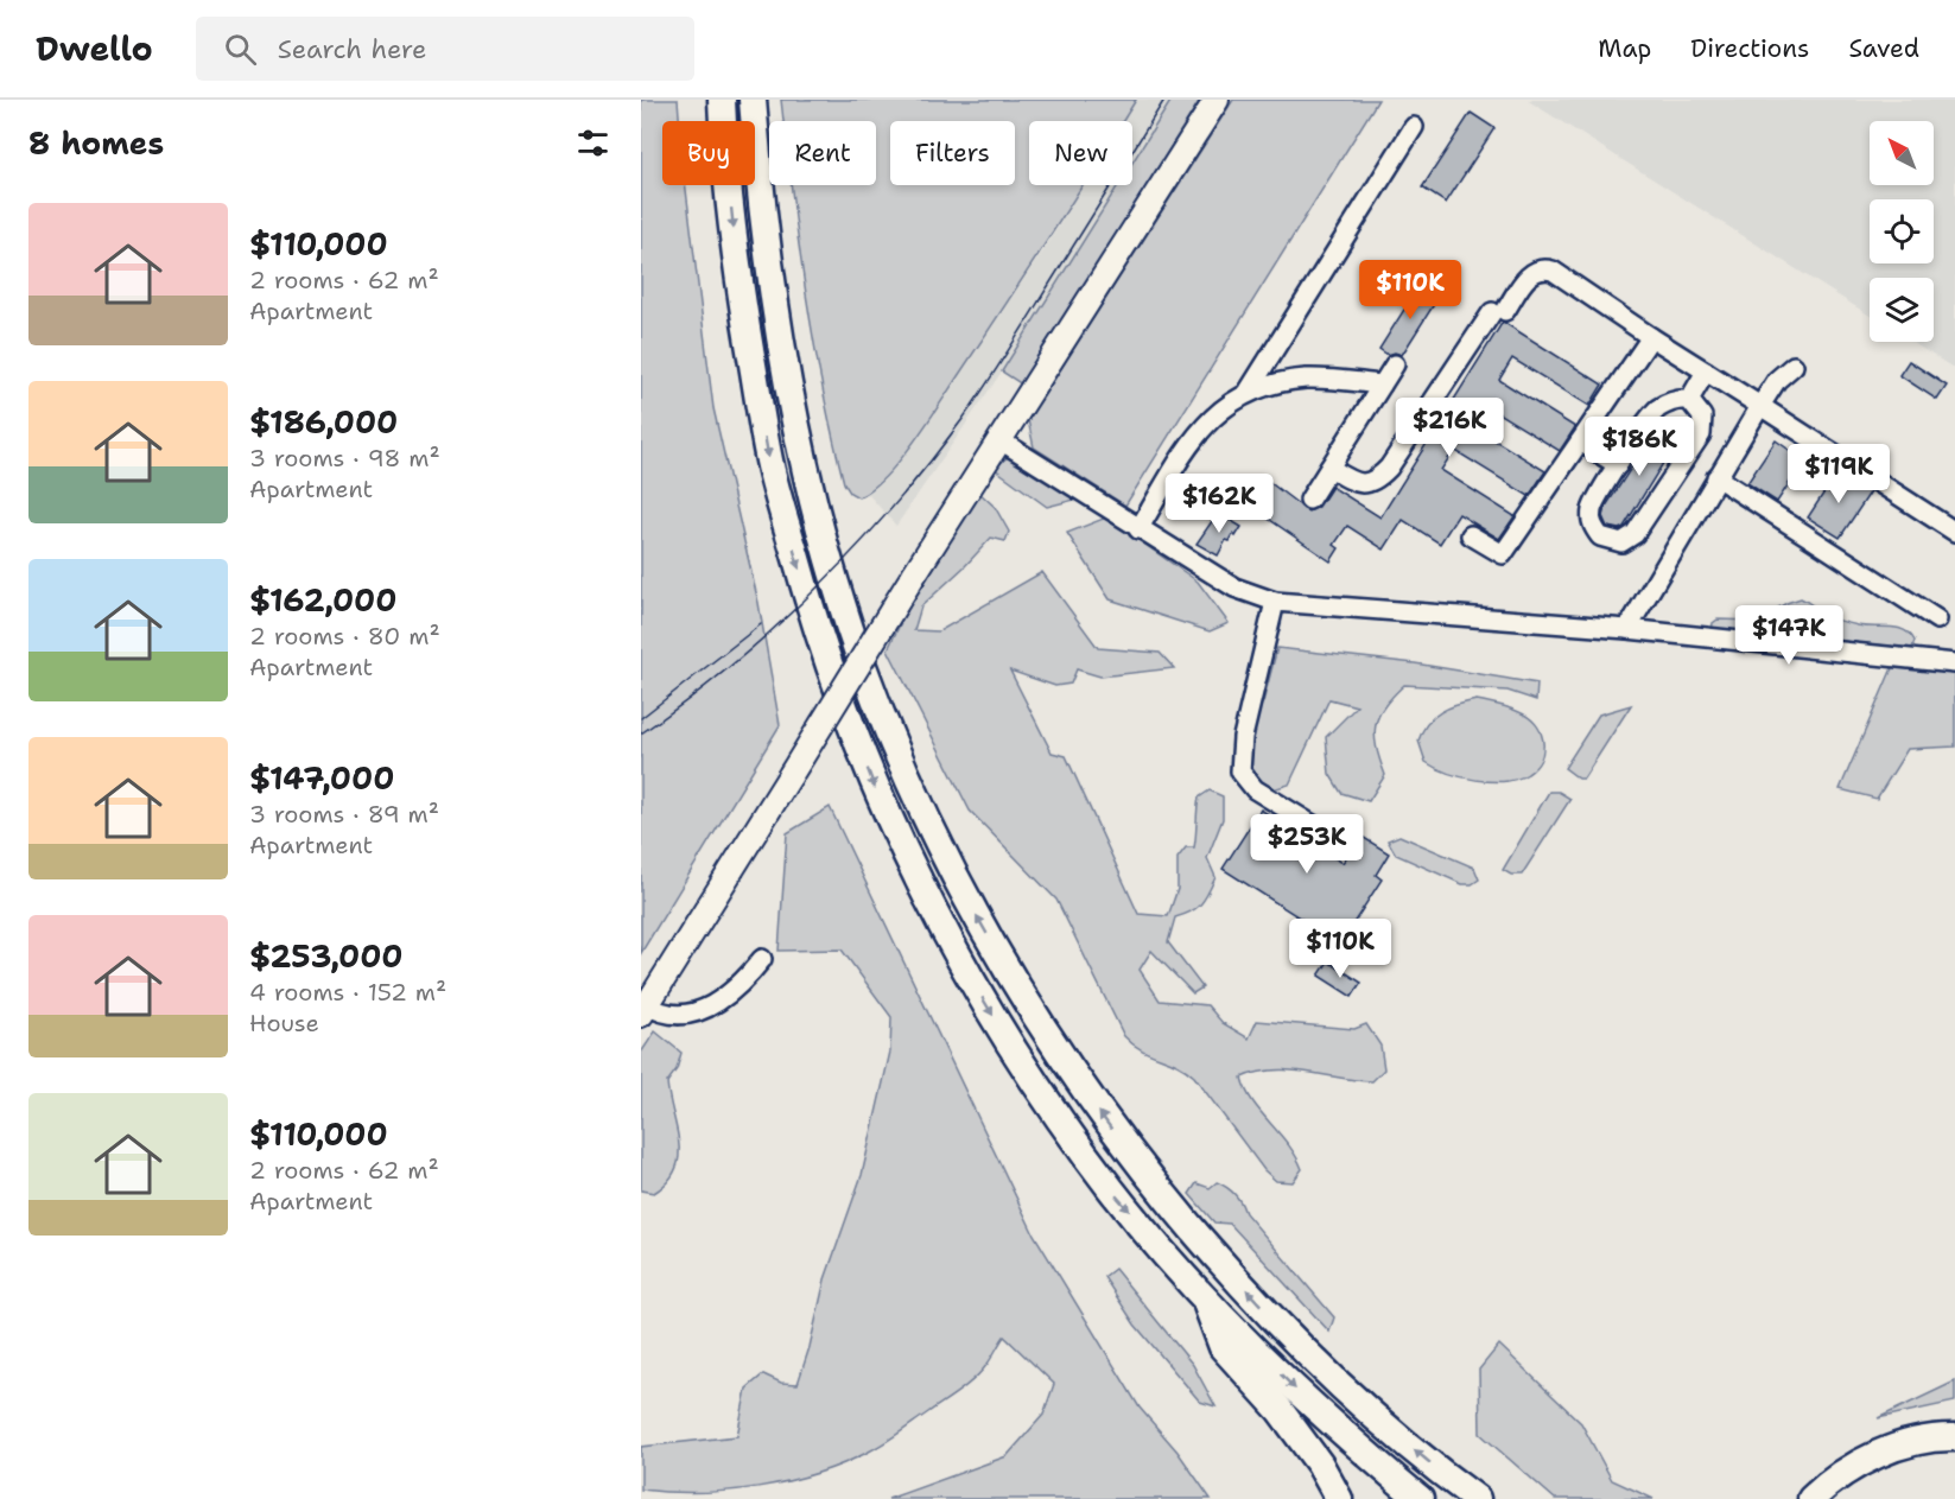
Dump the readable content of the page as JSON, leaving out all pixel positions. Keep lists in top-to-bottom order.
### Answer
{
  "north": "top left",
  "page": {
    "header": "Dwello",
    "search": "Search here",
    "nav": ["Map", "Directions", "Saved"],
    "heading": "8 homes",
    "chip": [
      "Buy",
      "Rent",
      "Filters",
      "New"
    ],
    "list": [
      {
        "name": "$110,000",
        "note": "2 rooms · 62 m² · Apartment"
      },
      {
        "name": "$186,000",
        "note": "3 rooms · 98 m² · Apartment"
      },
      {
        "name": "$162,000",
        "note": "2 rooms · 80 m² · Apartment"
      },
      {
        "name": "$147,000",
        "note": "3 rooms · 89 m² · Apartment"
      },
      {
        "name": "$253,000",
        "note": "4 rooms · 152 m² · House"
      },
      {
        "name": "$110,000",
        "note": "2 rooms · 62 m² · Apartment"
      }
    ],
    "price": [
      "$110K",
      "$216K",
      "$186K",
      "$119K",
      "$162K",
      "$147K",
      "$253K",
      "$110K"
    ]
  }
}
